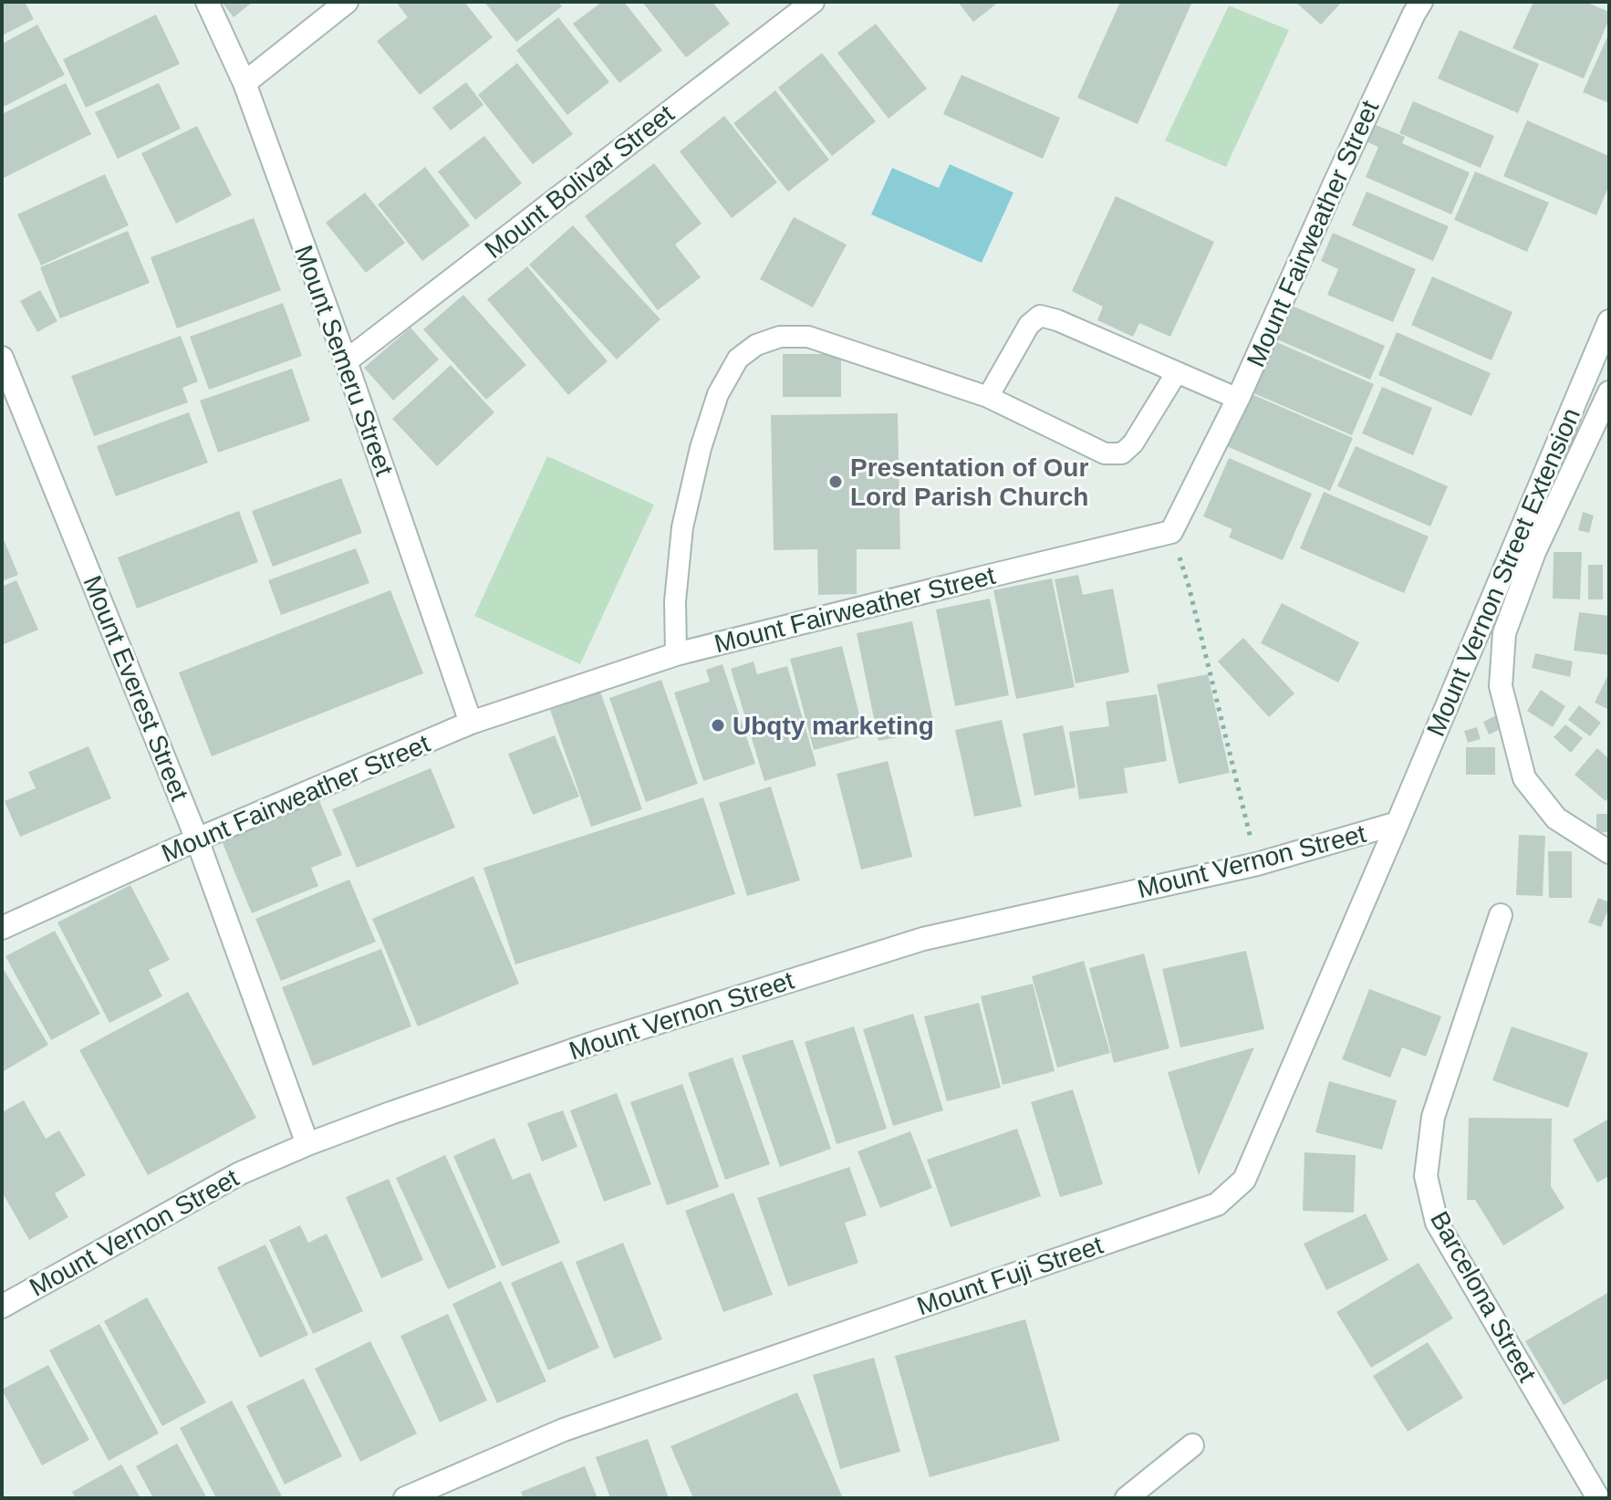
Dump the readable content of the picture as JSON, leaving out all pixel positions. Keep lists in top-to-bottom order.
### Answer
{
  "streets": {
    "street": [
      "Mount Bolivar Street",
      "Mount Fairweather Street",
      "Mount Semeru Street",
      "Mount Vernon Street Extension",
      "Mount Everest Street",
      "Mount Vernon Street",
      "Mount Fuji Street",
      "Barcelona Street"
    ]
  },
  "crossings": [
    ["Mount Bolivar Street", "Mount Semeru Street"],
    ["Mount Fairweather Street", "Mount Semeru Street"],
    ["Mount Fairweather Street", "Mount Everest Street"],
    ["Mount Vernon Street Extension", "Mount Vernon Street"],
    ["Mount Vernon Street Extension", "Mount Fuji Street"],
    ["Mount Everest Street", "Mount Vernon Street"],
    ["Mount Vernon Street", "Mount Fuji Street"]
  ],
  "places": ["Presentation of Our Lord Parish Church", "Ubqty marketing"]
}
